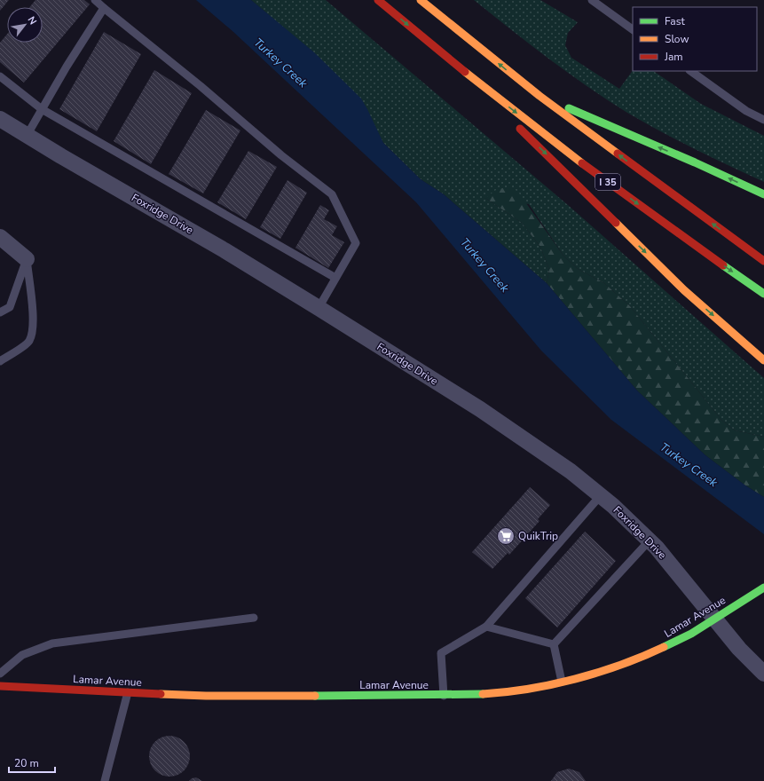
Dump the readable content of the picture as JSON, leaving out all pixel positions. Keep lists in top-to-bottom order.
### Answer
{
  "streets": {
    "main road": ["I 35", "Lamar Avenue"],
    "street": ["Foxridge Drive"]
  },
  "crossings": [
    ["Foxridge Drive", "Lamar Avenue"]
  ],
  "water": ["Turkey Creek"],
  "places": {
    "supermarket": ["QuikTrip"]
  },
  "legend": ["Fast", "Slow", "Jam"],
  "scale_bar": "20 m",
  "north": "top right"
}
